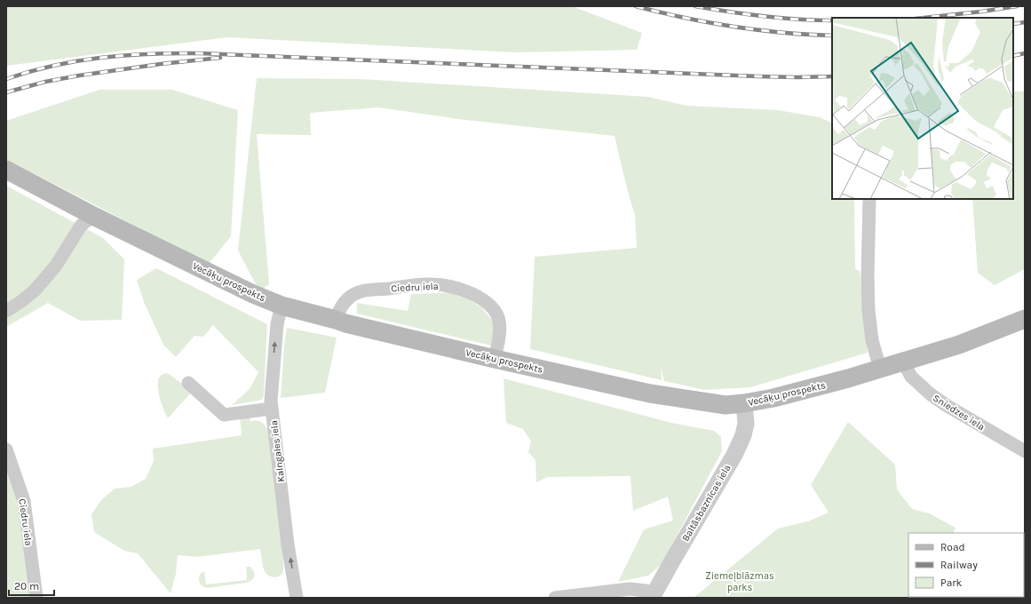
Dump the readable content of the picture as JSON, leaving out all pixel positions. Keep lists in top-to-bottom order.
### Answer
{
  "streets": {
    "main road": ["Vecāķu prospekts"],
    "street": [
      "Ciedru iela",
      "Sniedzes iela",
      "Kalngales iela",
      "Baltāsbaznīcas iela"
    ]
  },
  "crossings": [
    ["Vecāķu prospekts", "Ciedru iela"],
    ["Vecāķu prospekts", "Sniedzes iela"],
    ["Vecāķu prospekts", "Kalngales iela"],
    ["Vecāķu prospekts", "Baltāsbaznīcas iela"]
  ],
  "one_way": ["Kalngales iela"],
  "parks": ["Ziemeļblāzmas parks"],
  "legend": ["Road", "Railway", "Park"],
  "scale_bar": "20 m"
}
